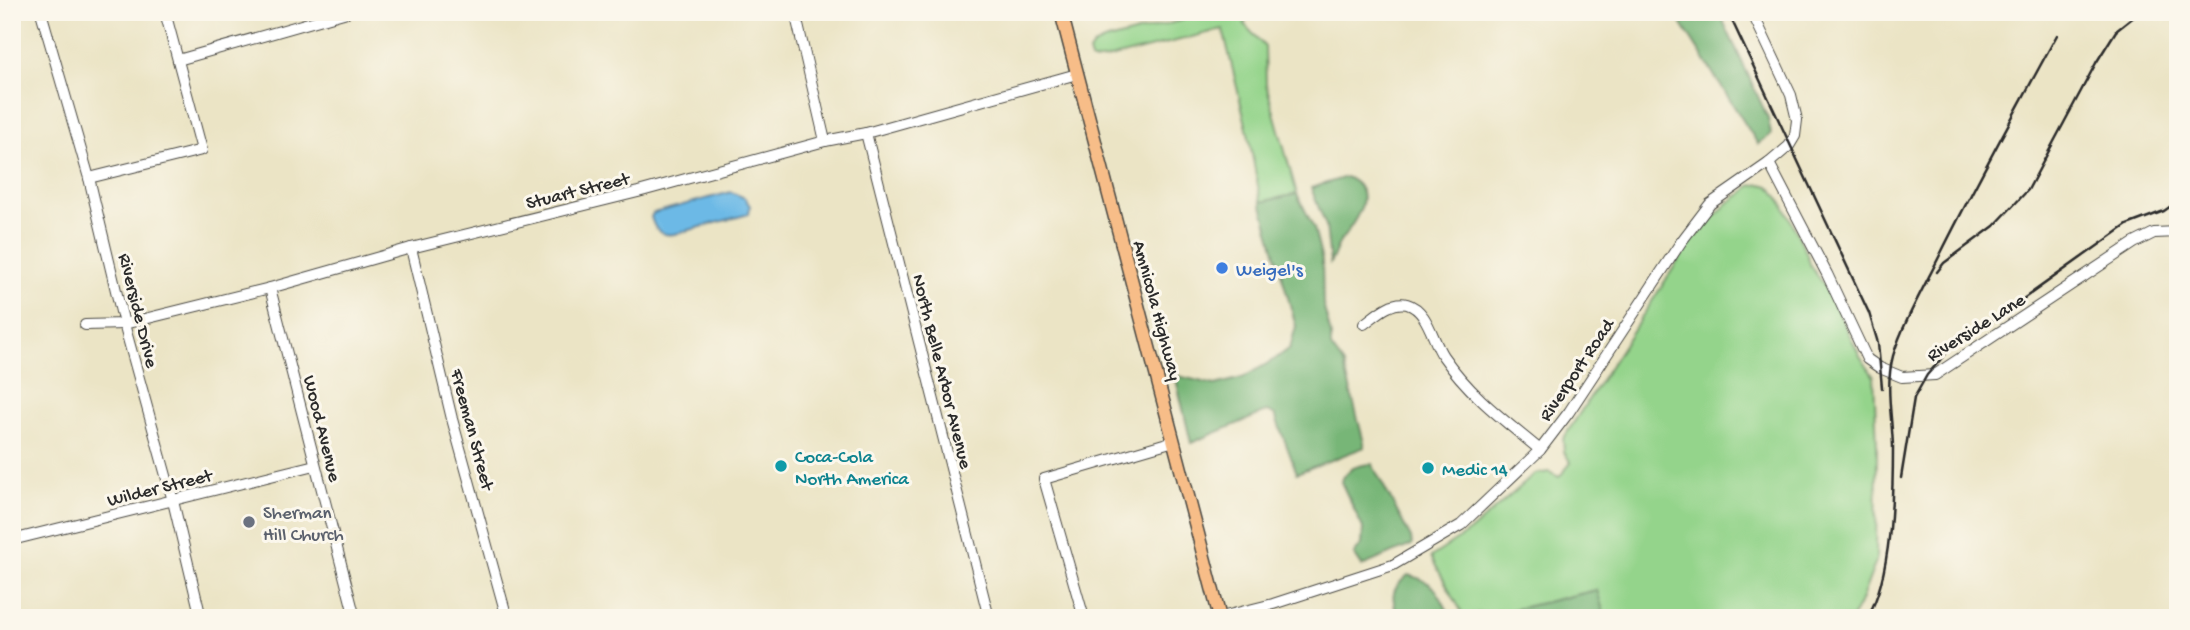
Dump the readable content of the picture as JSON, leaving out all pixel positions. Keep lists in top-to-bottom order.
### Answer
{
  "streets": {
    "main road": ["Amnicola Highway"],
    "street": [
      "Stuart Street",
      "Riverside Drive",
      "Riverside Lane",
      "Riverport Road",
      "North Belle Arbor Avenue",
      "Wood Avenue",
      "Freeman Street",
      "Wilder Street"
    ]
  },
  "crossings": [
    ["Stuart Street", "Riverside Drive"],
    ["Stuart Street", "Amnicola Highway"],
    ["Stuart Street", "North Belle Arbor Avenue"],
    ["Stuart Street", "Wood Avenue"],
    ["Stuart Street", "Freeman Street"],
    ["Riverside Drive", "Wilder Street"],
    ["Amnicola Highway", "Riverport Road"],
    ["Riverside Lane", "Riverport Road"],
    ["Wood Avenue", "Wilder Street"]
  ],
  "places": [
    "Weigel's",
    "Coca-Cola North America",
    "Medic 14",
    "Sherman Hill Church"
  ]
}
